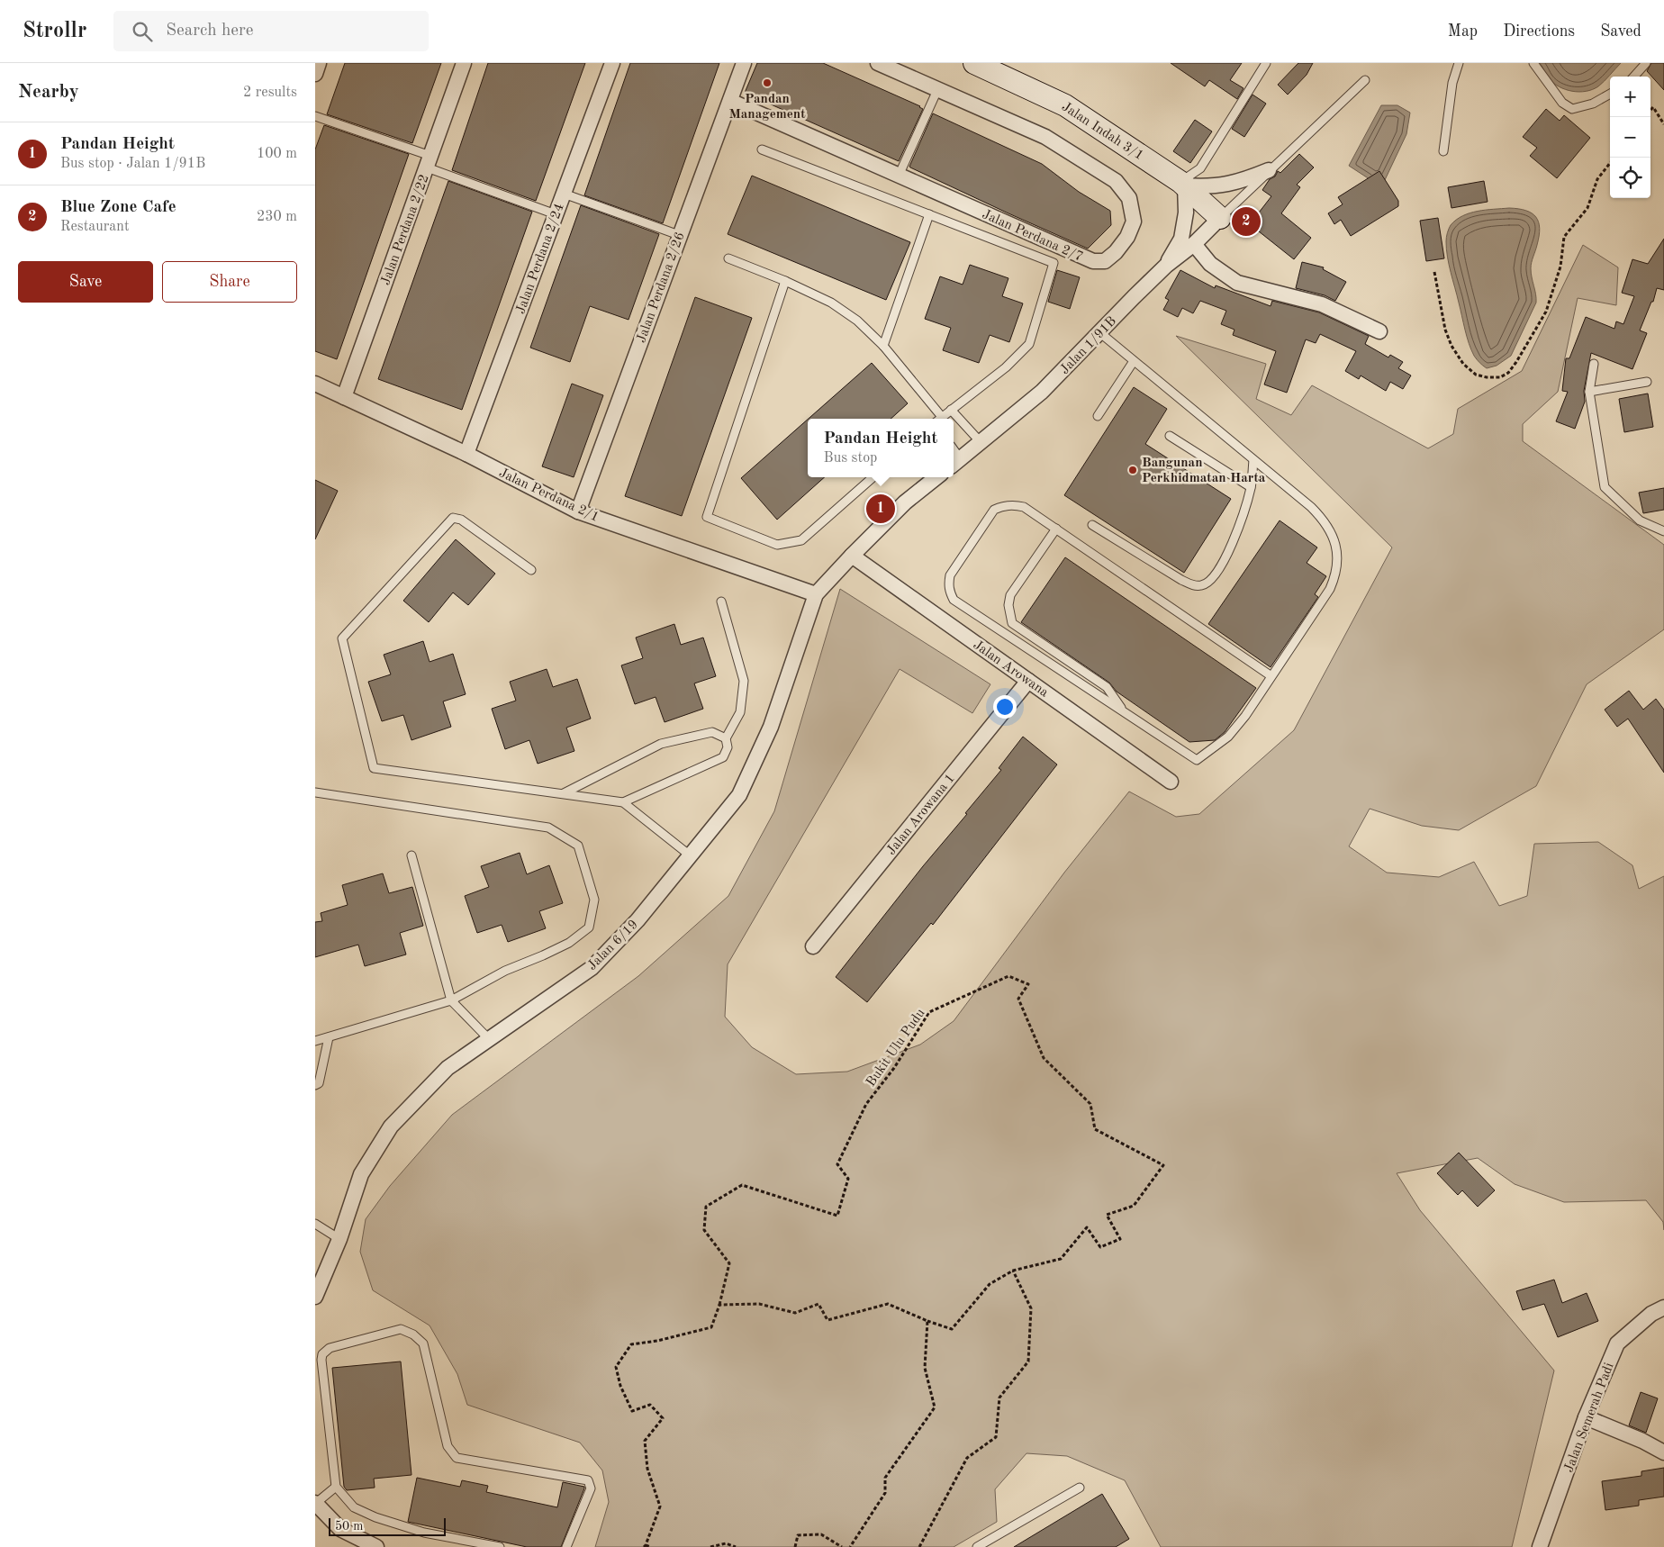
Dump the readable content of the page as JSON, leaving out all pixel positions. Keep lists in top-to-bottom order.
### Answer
{
  "streets": {
    "street": [
      "Jalan Indah 3/1",
      "Jalan Perdana 2/22",
      "Jalan Perdana 2/7",
      "Jalan Perdana 2/24",
      "Jalan Perdana 2/26",
      "Jalan 1/91B",
      "Jalan Perdana 2/1",
      "Jalan Arowana",
      "Jalan Arowana 1",
      "Jalan 6/19",
      "Jalan Semerah Padi"
    ],
    "path": ["Bukit Ulu Pudu"]
  },
  "crossings": [
    ["Jalan Indah 3/1", "Jalan 1/91B"],
    ["Jalan Perdana 2/22", "Jalan Perdana 2/1"],
    ["Jalan Perdana 2/7", "Jalan Perdana 2/26"],
    ["Jalan Perdana 2/24", "Jalan Perdana 2/1"],
    ["Jalan Perdana 2/26", "Jalan Perdana 2/1"],
    ["Jalan Perdana 2/1", "Jalan 6/19"],
    ["Jalan Arowana", "Jalan Arowana 1"]
  ],
  "places": ["Pandan Management", "Bangunan Perkhidmatan Harta"],
  "scale_bar": "50 m",
  "page": {
    "header": "Strollr",
    "search": "Search here",
    "nav": ["Map", "Directions", "Saved"],
    "heading": ["Nearby", "2 results"],
    "map_buttons": ["+", "−"],
    "list": [
      {
        "mark": "1",
        "name": "Pandan Height",
        "note": "Bus stop · Jalan 1/91B",
        "value": "100 m"
      },
      {
        "mark": "2",
        "name": "Blue Zone Cafe",
        "note": "Restaurant",
        "value": "230 m"
      }
    ],
    "pins": ["2", "1"],
    "buttons": ["Save", "Share"],
    "popup": ["Pandan Height", "Bus stop"],
    "scale": "50 m"
  }
}
